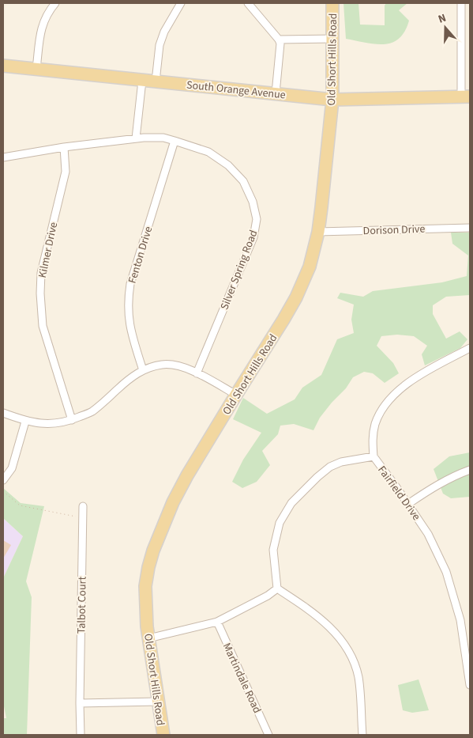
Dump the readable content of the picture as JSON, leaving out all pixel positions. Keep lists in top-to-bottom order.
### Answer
{
  "streets": {
    "main road": ["Old Short Hills Road", "South Orange Avenue"],
    "street": [
      "Dorison Drive",
      "Kilmer Drive",
      "Fenton Drive",
      "Silver Spring Road",
      "Fairfield Drive",
      "Talbot Court",
      "Martindale Road"
    ]
  },
  "crossings": [
    ["Old Short Hills Road", "South Orange Avenue"],
    ["Old Short Hills Road", "Dorison Drive"],
    ["Kilmer Drive", "Silver Spring Road"],
    ["Fenton Drive", "Silver Spring Road"]
  ],
  "north": "top"
}
